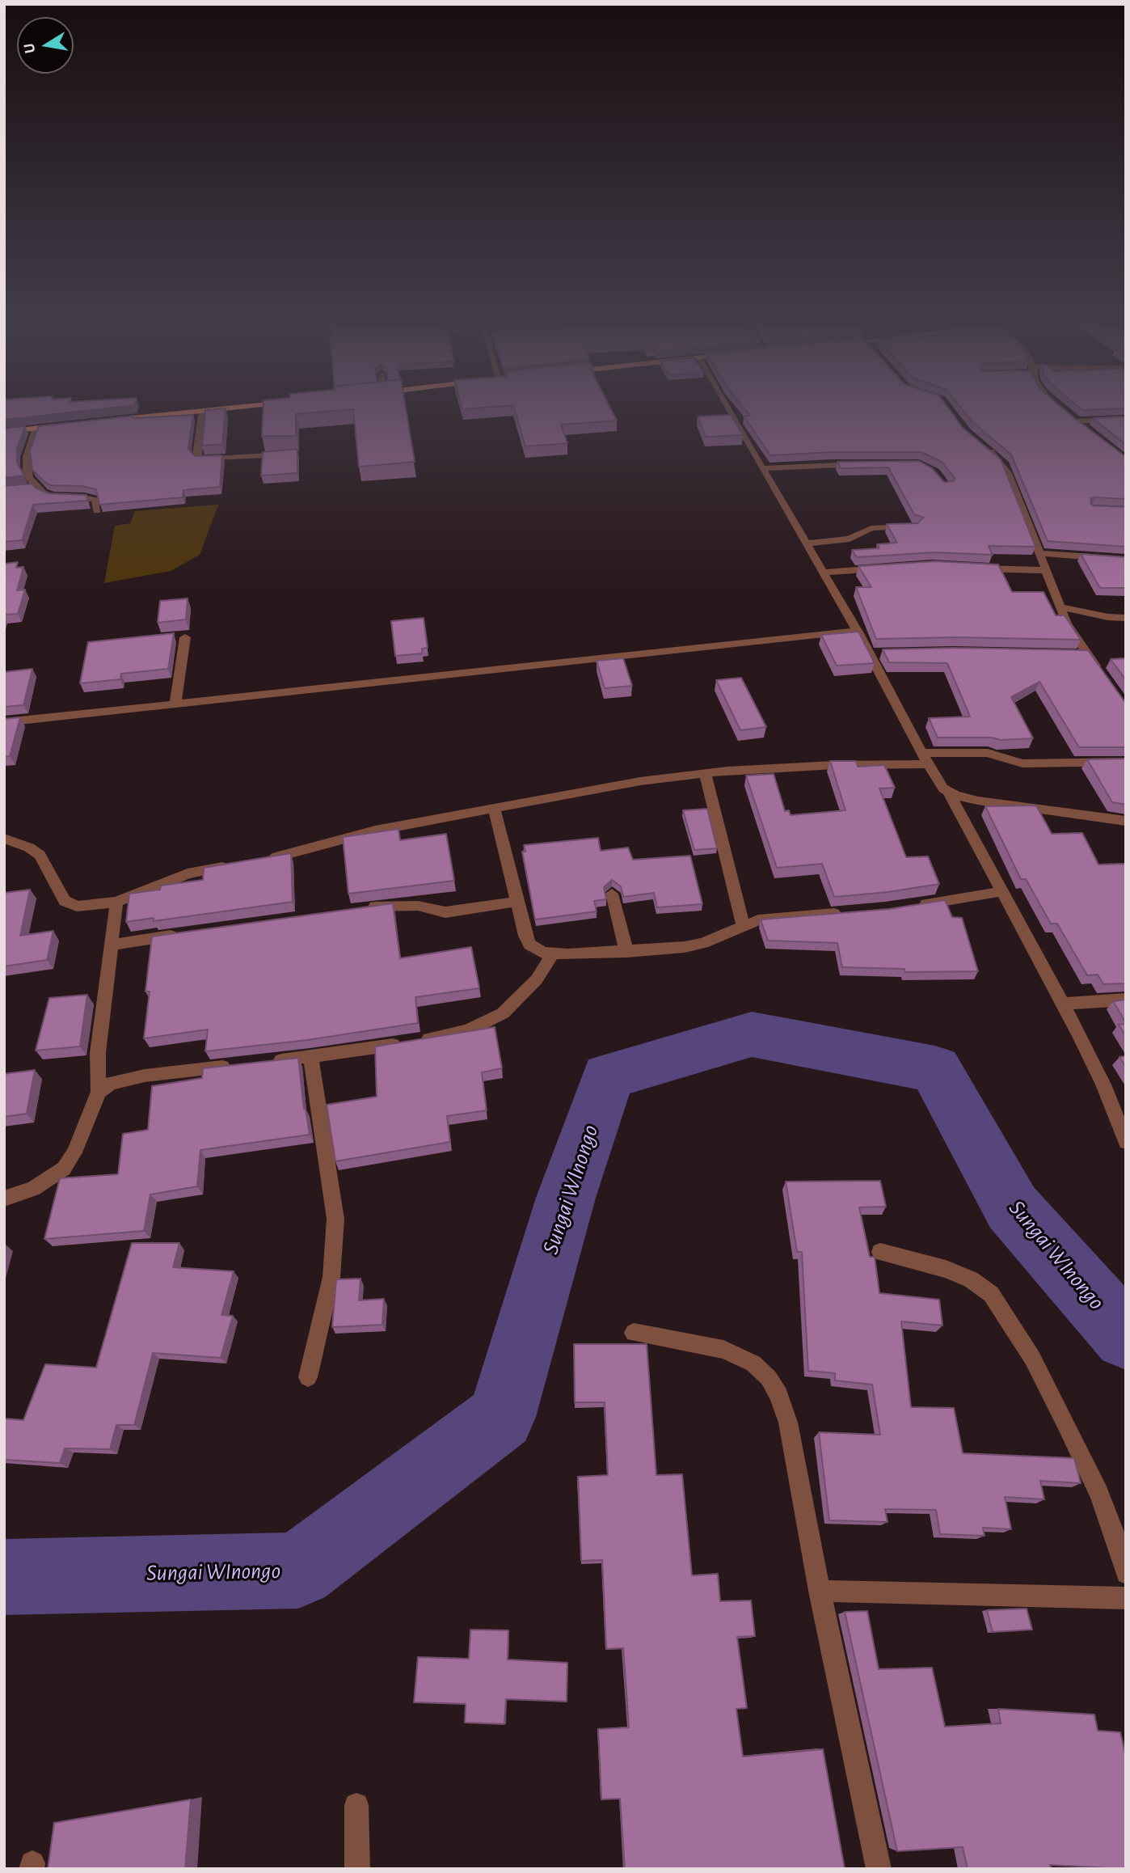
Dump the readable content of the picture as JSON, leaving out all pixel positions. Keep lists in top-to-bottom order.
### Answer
{
  "water": ["Sungai WInongo"],
  "north": "left"
}
